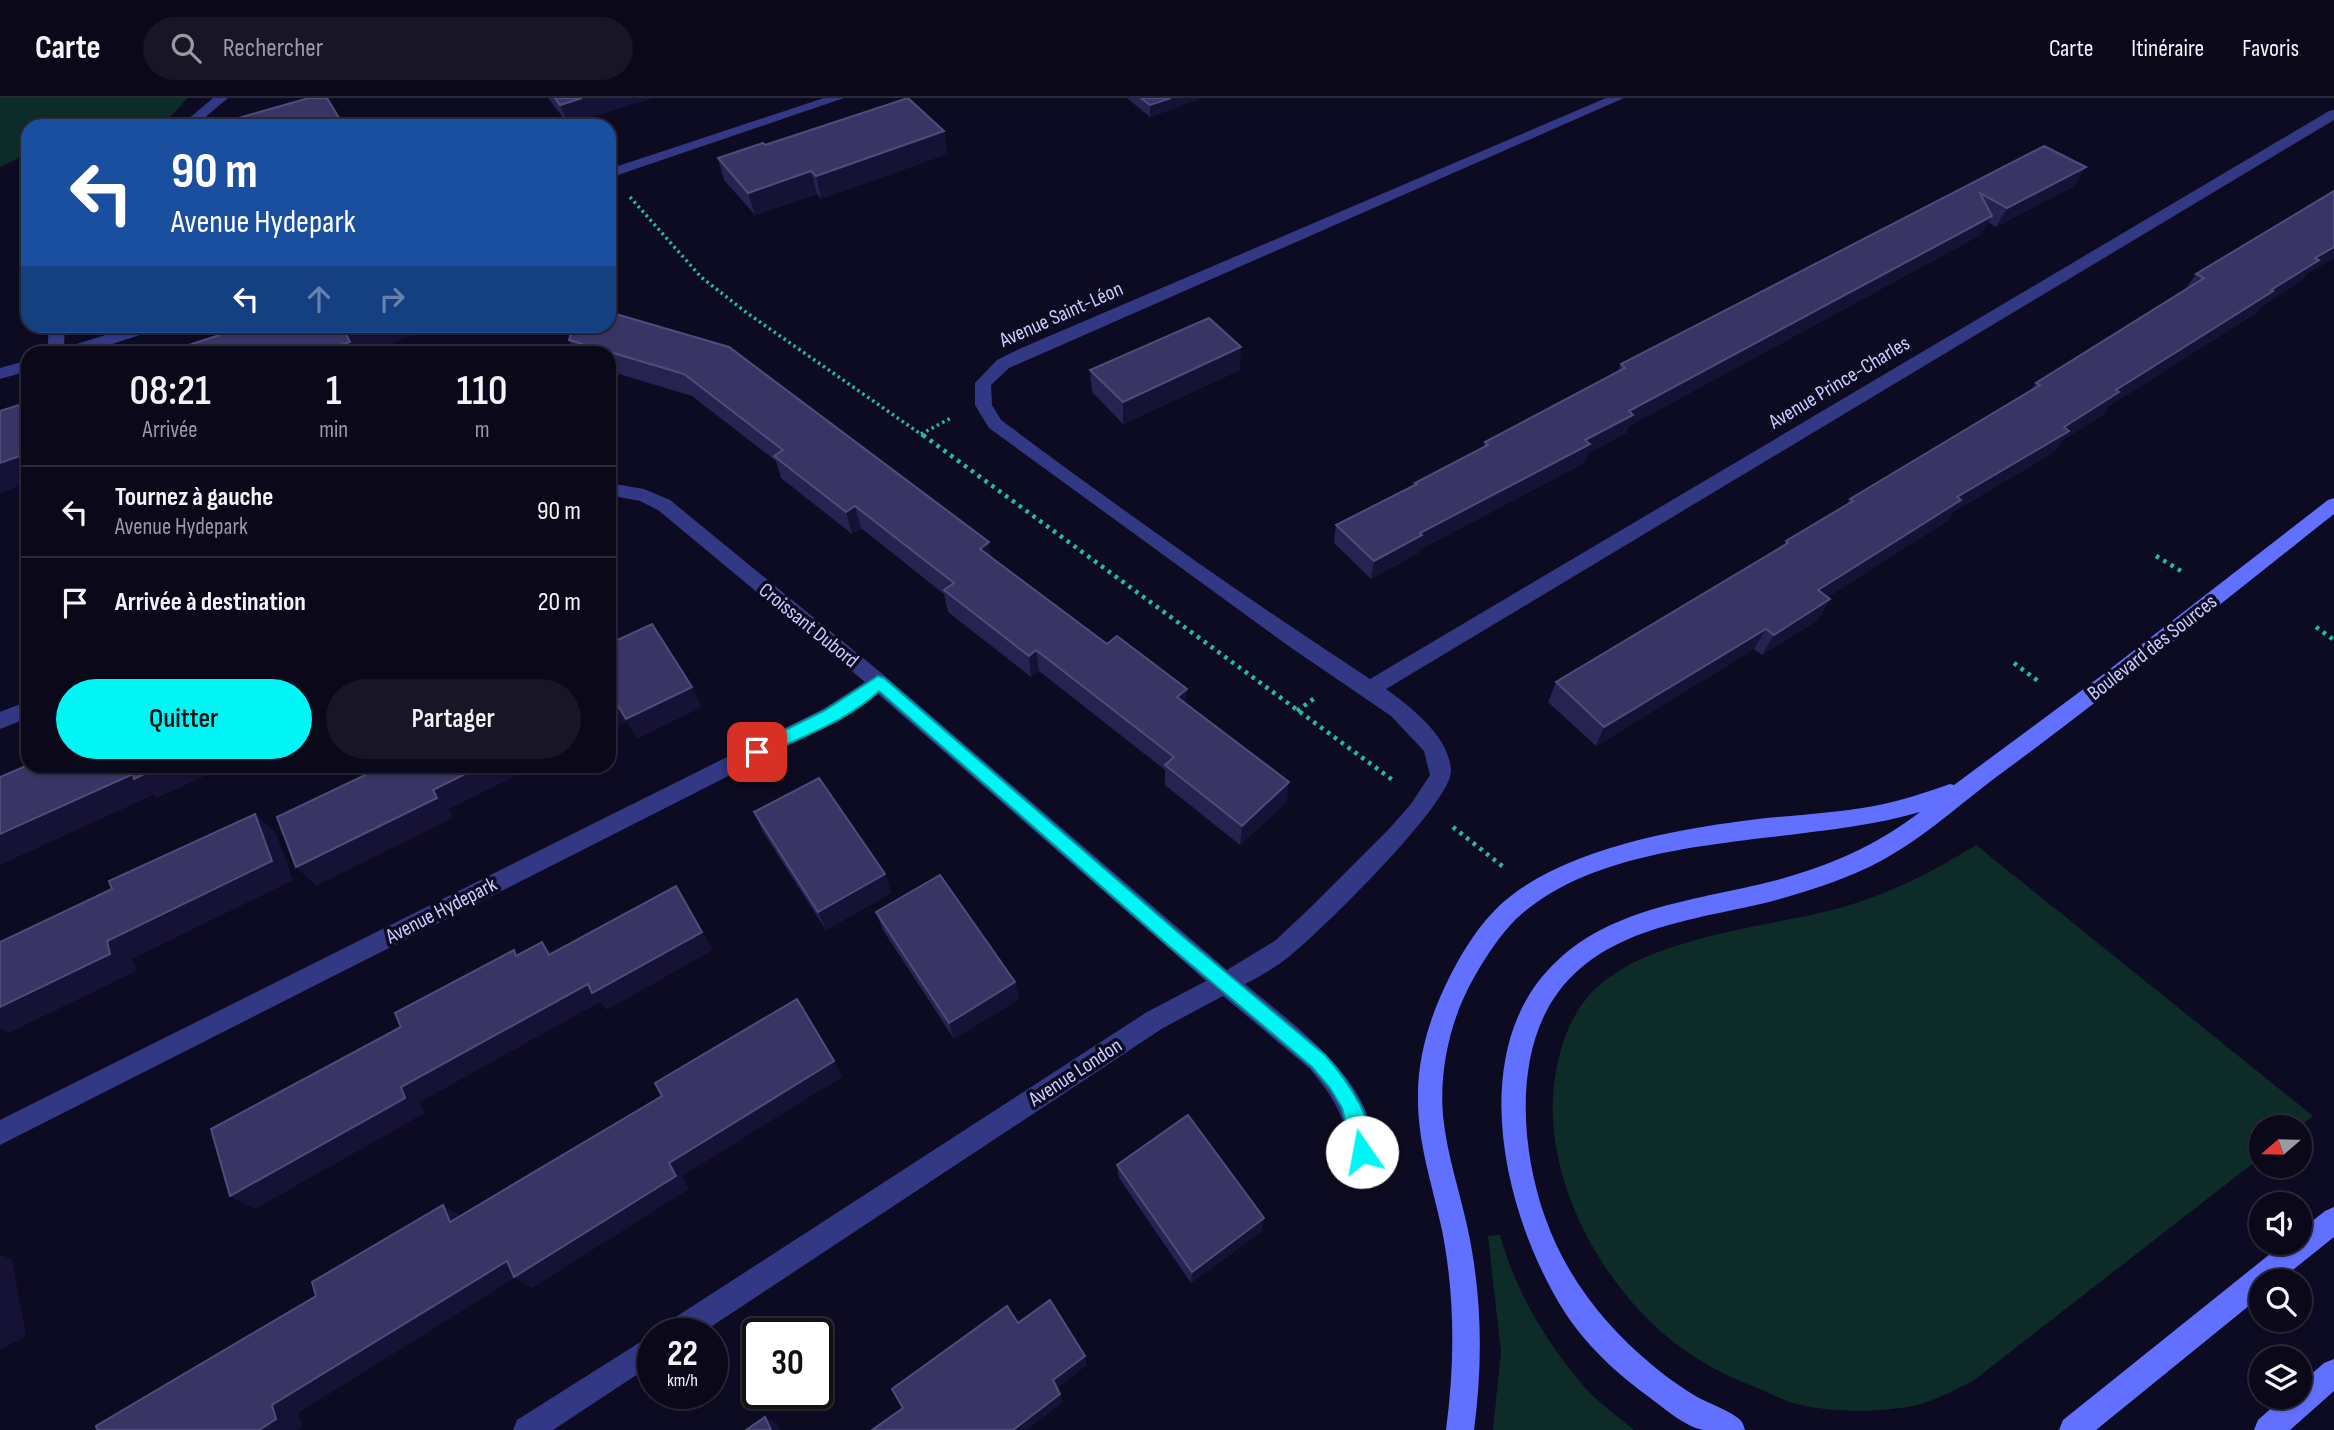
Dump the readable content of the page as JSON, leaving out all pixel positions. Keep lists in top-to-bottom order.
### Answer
{
  "streets": {
    "main road": ["Boulevard des Sources"],
    "street": [
      "Avenue Saint-Léon",
      "Avenue Prince-Charles",
      "Croissant Dubord",
      "Avenue Hydepark",
      "Avenue London"
    ]
  },
  "crossings": [
    ["Avenue Saint-Léon", "Avenue Prince-Charles"],
    ["Avenue Saint-Léon", "Avenue London"],
    ["Croissant Dubord", "Avenue Hydepark"],
    ["Croissant Dubord", "Avenue London"]
  ],
  "north": "left",
  "page": {
    "header": "Carte",
    "search": "Rechercher",
    "nav": ["Carte", "Itinéraire", "Favoris"],
    "turn": ["90 m", "Avenue Hydepark"],
    "eta": [
      "08:21",
      "Arrivée",
      "1",
      "min",
      "110",
      "m"
    ],
    "list": [
      {
        "name": "Tournez à gauche",
        "note": "Avenue Hydepark",
        "value": "90 m"
      },
      {
        "name": "Arrivée à destination",
        "value": "20 m"
      }
    ],
    "buttons": ["Quitter", "Partager"],
    "speed": "22 km/h",
    "limit": "30"
  }
}
